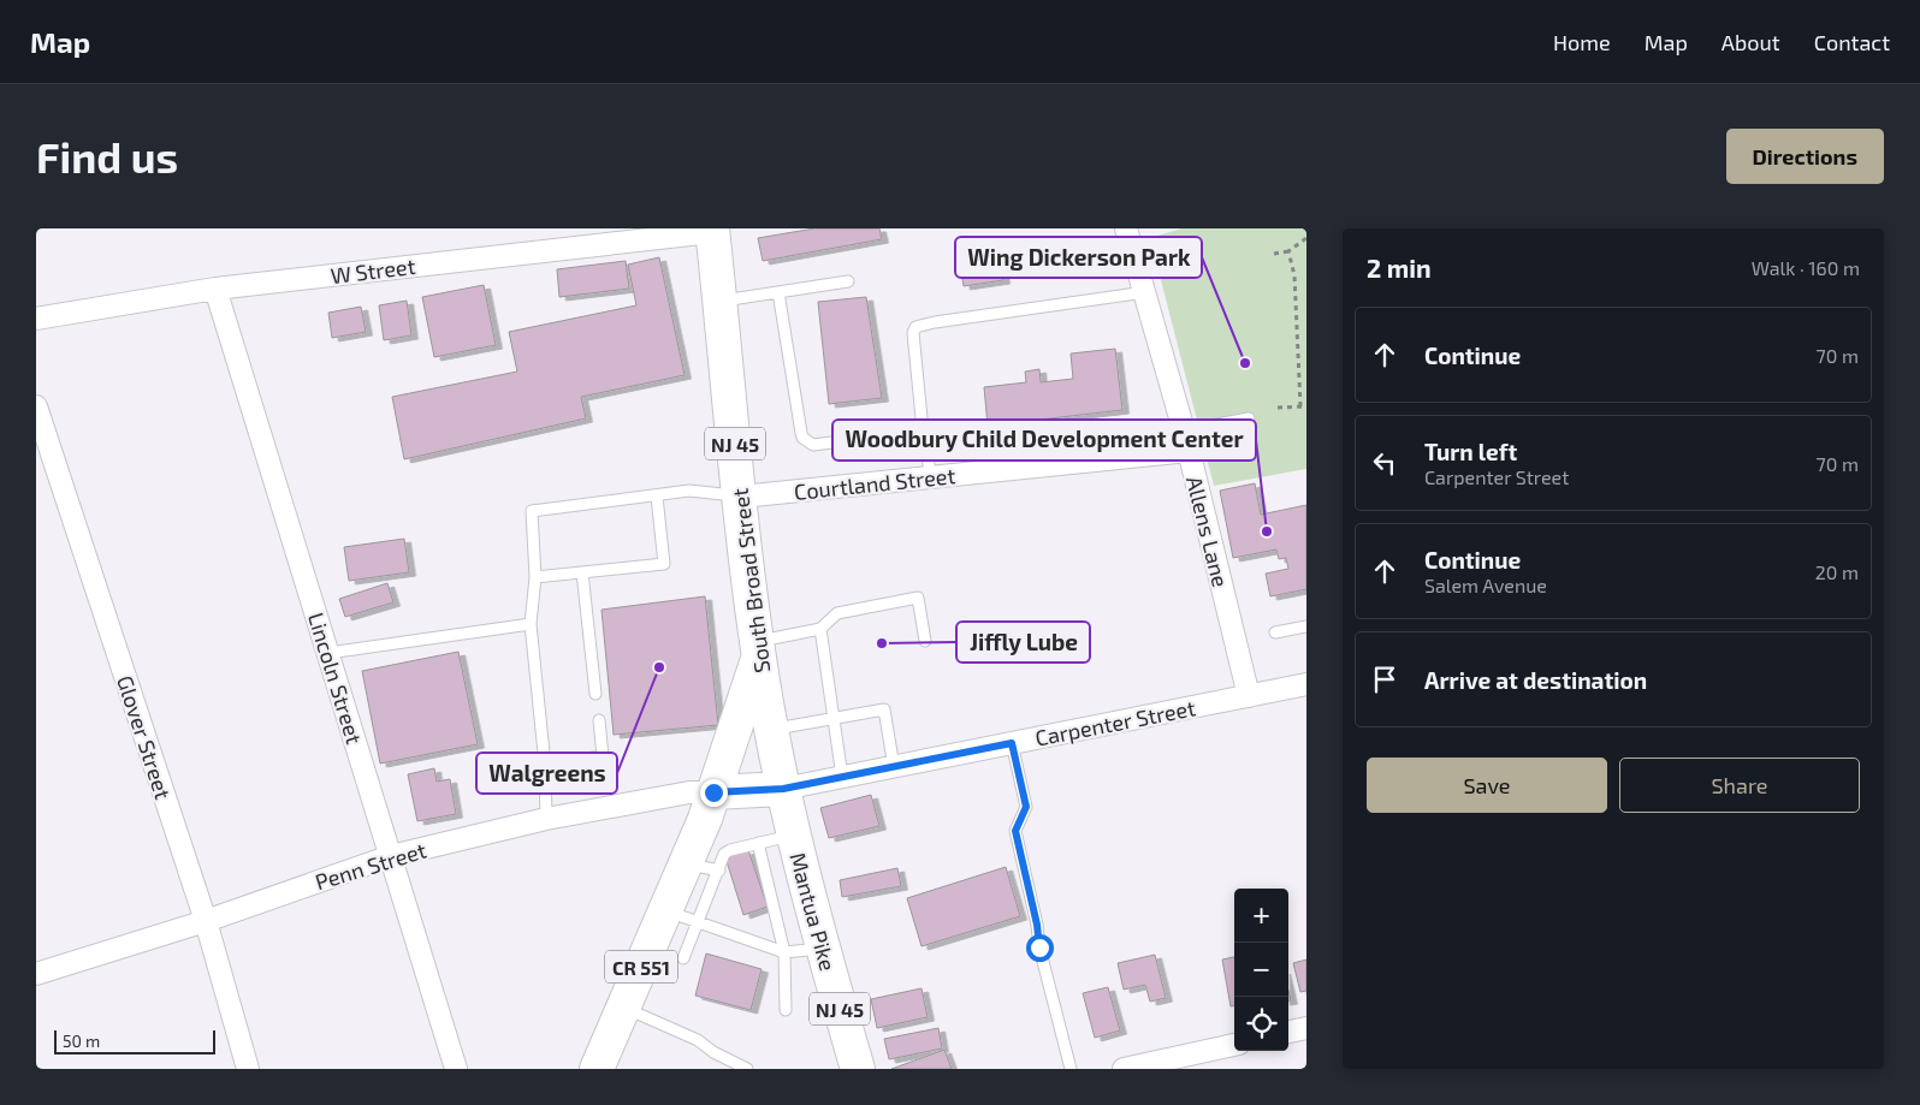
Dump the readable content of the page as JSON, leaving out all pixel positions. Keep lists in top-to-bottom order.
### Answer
{
  "streets": {
    "main road": [
      "NJ 45",
      "South Broad Street",
      "Mantua Pike",
      "CR 551"
    ],
    "street": [
      "W Street",
      "Courtland Street",
      "Allens Lane",
      "Lincoln Street",
      "Carpenter Street",
      "Glover Street",
      "Penn Street"
    ]
  },
  "crossings": [
    ["W Street", "South Broad Street"],
    ["W Street", "Lincoln Street"],
    ["Courtland Street", "Allens Lane"],
    ["Courtland Street", "South Broad Street"],
    ["Allens Lane", "Carpenter Street"],
    ["South Broad Street", "Carpenter Street"],
    ["South Broad Street", "Mantua Pike"],
    ["South Broad Street", "CR 551"],
    ["Lincoln Street", "Penn Street"],
    ["Carpenter Street", "Mantua Pike"],
    ["Glover Street", "Penn Street"],
    ["Penn Street", "CR 551"]
  ],
  "places": [
    "Wing Dickerson Park",
    "Woodbury Child Development Center",
    "Jiffly Lube",
    "Walgreens"
  ],
  "scale_bar": "50 m",
  "page": {
    "header": "Map",
    "nav": [
      "Home",
      "Map",
      "About",
      "Contact"
    ],
    "buttons": [
      "Directions",
      ["Save", "Share"]
    ],
    "title": "Find us",
    "heading": ["2 min", "Walk · 160 m"],
    "list": [
      ["Continue", "70 m"],
      ["Turn left", "Carpenter Street", "70 m"],
      ["Continue", "Salem Avenue", "20 m"],
      "Arrive at destination"
    ],
    "map_buttons": ["+", "−"],
    "scale": "50 m"
  }
}
